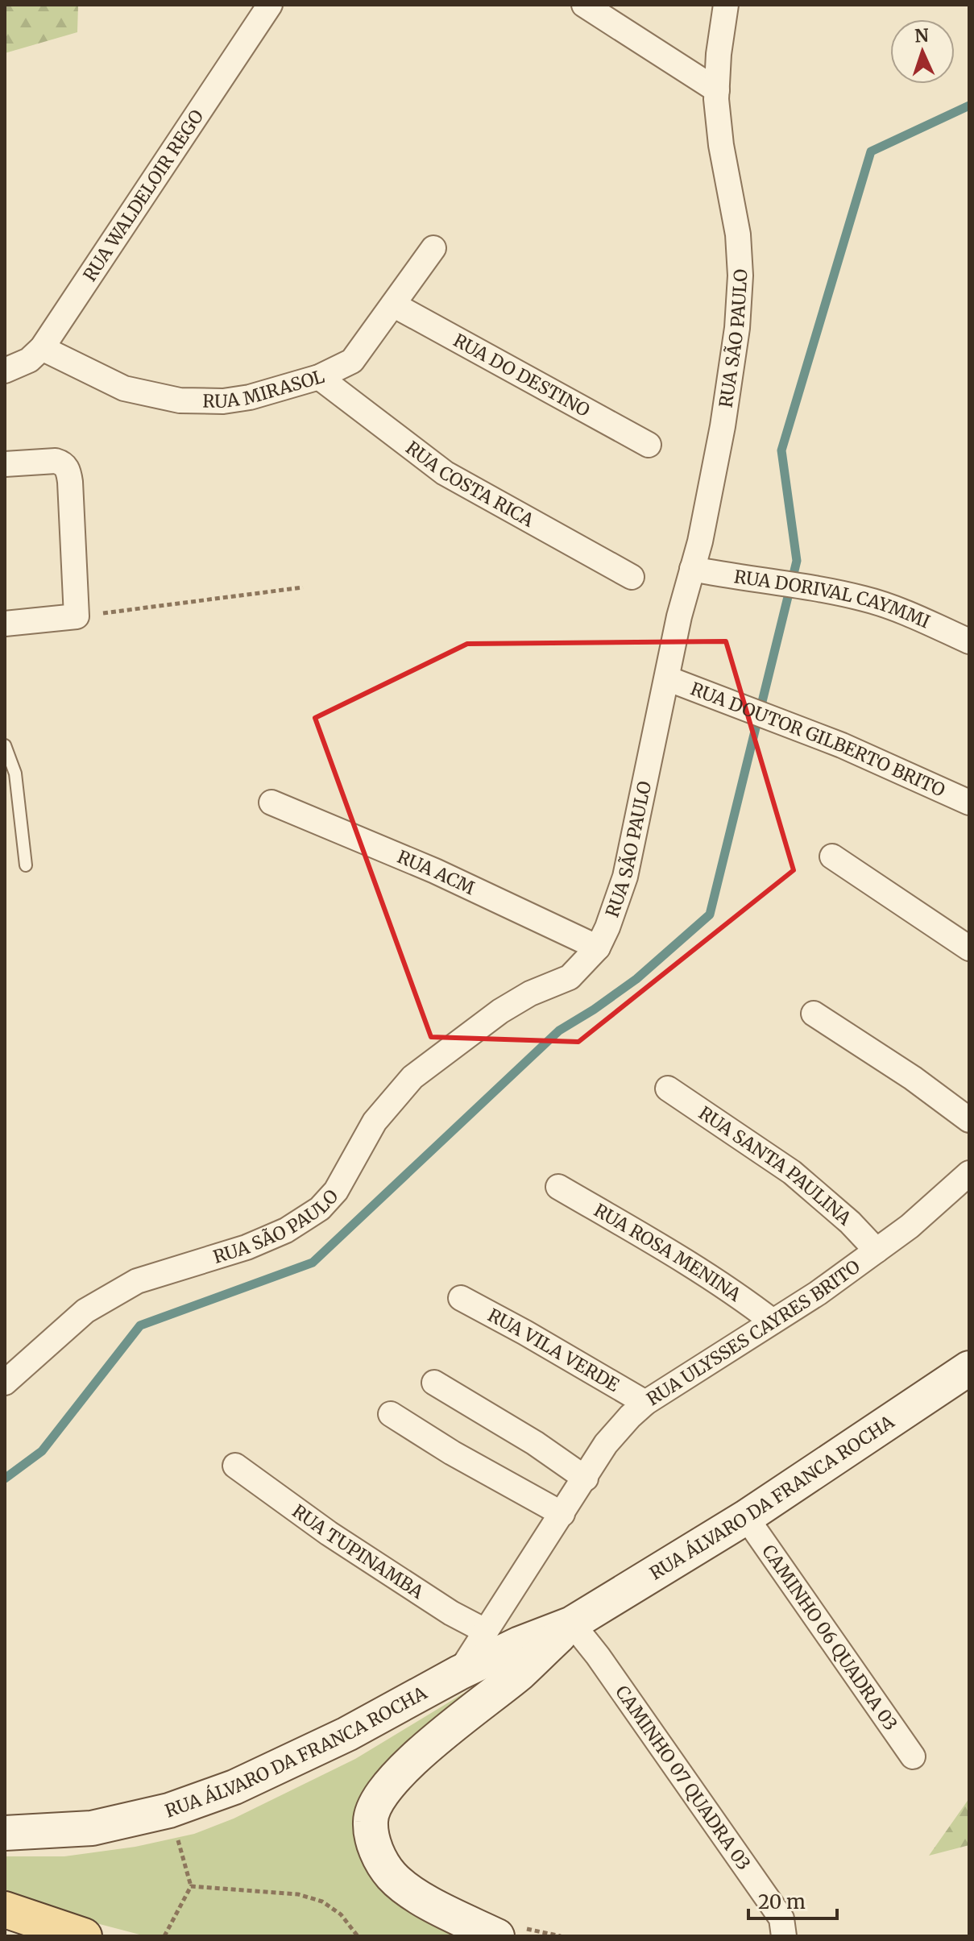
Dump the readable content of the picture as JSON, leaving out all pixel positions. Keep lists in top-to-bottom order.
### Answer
{
  "streets": {
    "main road": ["RUA ÁLVARO DA FRANCA ROCHA"],
    "street": [
      "RUA WALDELOIR REGO",
      "RUA SÃO PAULO",
      "RUA DO DESTINO",
      "RUA MIRASOL",
      "RUA COSTA RICA",
      "RUA DORIVAL CAYMMI",
      "RUA DOUTOR GILBERTO BRITO",
      "RUA ACM",
      "RUA SANTA PAULINA",
      "RUA ROSA MENINA",
      "RUA ULYSSES CAYRES BRITO",
      "RUA VILA VERDE",
      "RUA TUPINAMBA",
      "CAMINHO 06 QUADRA 03",
      "CAMINHO 07 QUADRA 03"
    ]
  },
  "crossings": [
    ["RUA WALDELOIR REGO", "RUA MIRASOL"],
    ["RUA SÃO PAULO", "RUA DORIVAL CAYMMI"],
    ["RUA SÃO PAULO", "RUA DOUTOR GILBERTO BRITO"],
    ["RUA SÃO PAULO", "RUA ACM"],
    ["RUA DO DESTINO", "RUA MIRASOL"],
    ["RUA MIRASOL", "RUA COSTA RICA"],
    ["RUA SANTA PAULINA", "RUA ULYSSES CAYRES BRITO"],
    ["RUA ROSA MENINA", "RUA ULYSSES CAYRES BRITO"],
    ["RUA ULYSSES CAYRES BRITO", "RUA VILA VERDE"],
    ["RUA ÁLVARO DA FRANCA ROCHA", "CAMINHO 06 QUADRA 03"],
    ["RUA ÁLVARO DA FRANCA ROCHA", "CAMINHO 07 QUADRA 03"]
  ],
  "scale_bar": "20 m",
  "north": "top"
}
